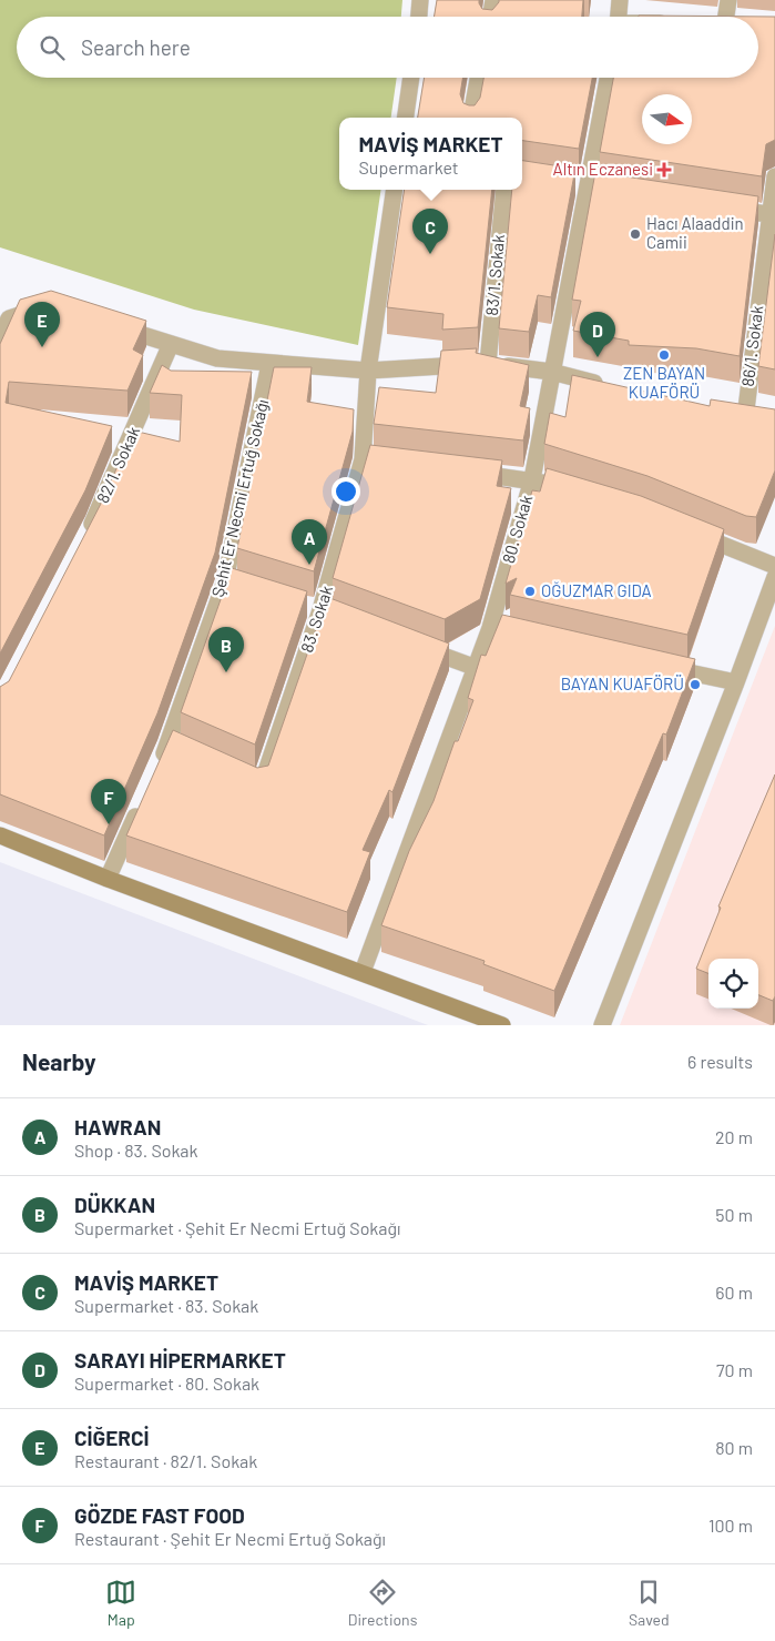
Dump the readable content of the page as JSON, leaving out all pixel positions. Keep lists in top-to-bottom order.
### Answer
{
  "streets": {
    "street": [
      "83/1. Sokak",
      "86/1. Sokak",
      "82/1. Sokak",
      "Şehit Er Necmi Ertuğ Sokağı",
      "80. Sokak",
      "83. Sokak"
    ]
  },
  "places": {
    "health": ["Altın Eczanesi"],
    "other": [
      "Hacı Alaaddin Camii",
      "ZEN BAYAN KUAFÖRÜ",
      "OĞUZMAR GIDA",
      "BAYAN KUAFÖRÜ"
    ]
  },
  "north": "right",
  "page": {
    "search": "Search here",
    "popup": ["MAVİŞ MARKET", "Supermarket"],
    "pins": [
      "C",
      "E",
      "D",
      "A",
      "B",
      "F"
    ],
    "heading": ["Nearby", "6 results"],
    "list": [
      {
        "mark": "A",
        "name": "HAWRAN",
        "note": "Shop · 83. Sokak",
        "value": "20 m"
      },
      {
        "mark": "B",
        "name": "DÜKKAN",
        "note": "Supermarket · Şehit Er Necmi Ertuğ Sokağı",
        "value": "50 m"
      },
      {
        "mark": "C",
        "name": "MAVİŞ MARKET",
        "note": "Supermarket · 83. Sokak",
        "value": "60 m"
      },
      {
        "mark": "D",
        "name": "SARAYI HİPERMARKET",
        "note": "Supermarket · 80. Sokak",
        "value": "70 m"
      },
      {
        "mark": "E",
        "name": "CİĞERCİ",
        "note": "Restaurant · 82/1. Sokak",
        "value": "80 m"
      },
      {
        "mark": "F",
        "name": "GÖZDE FAST FOOD",
        "note": "Restaurant · Şehit Er Necmi Ertuğ Sokağı",
        "value": "100 m"
      }
    ],
    "nav": ["Map", "Directions", "Saved"]
  }
}
